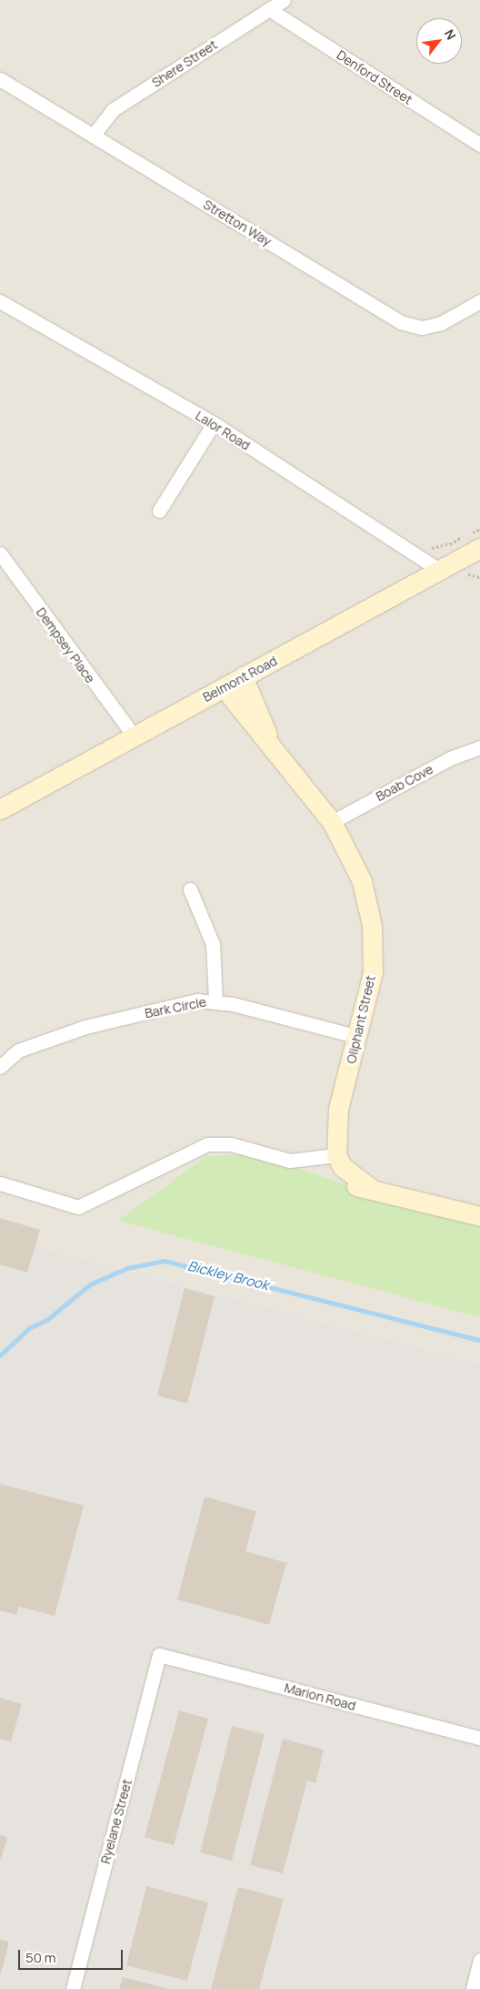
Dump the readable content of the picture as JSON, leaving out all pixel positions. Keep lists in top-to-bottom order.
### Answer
{
  "streets": {
    "street": [
      "Shere Street",
      "Denford Street",
      "Stretton Way",
      "Lalor Road",
      "Dempsey Place",
      "Belmont Road",
      "Boab Cove",
      "Bark Circle",
      "Oliphant Street",
      "Marion Road",
      "Ryelane Street"
    ]
  },
  "crossings": [
    ["Shere Street", "Denford Street"],
    ["Shere Street", "Stretton Way"],
    ["Lalor Road", "Belmont Road"],
    ["Dempsey Place", "Belmont Road"],
    ["Belmont Road", "Oliphant Street"],
    ["Boab Cove", "Oliphant Street"],
    ["Bark Circle", "Oliphant Street"],
    ["Marion Road", "Ryelane Street"]
  ],
  "water": ["Bickley Brook"],
  "scale_bar": "50 m",
  "north": "top right"
}
